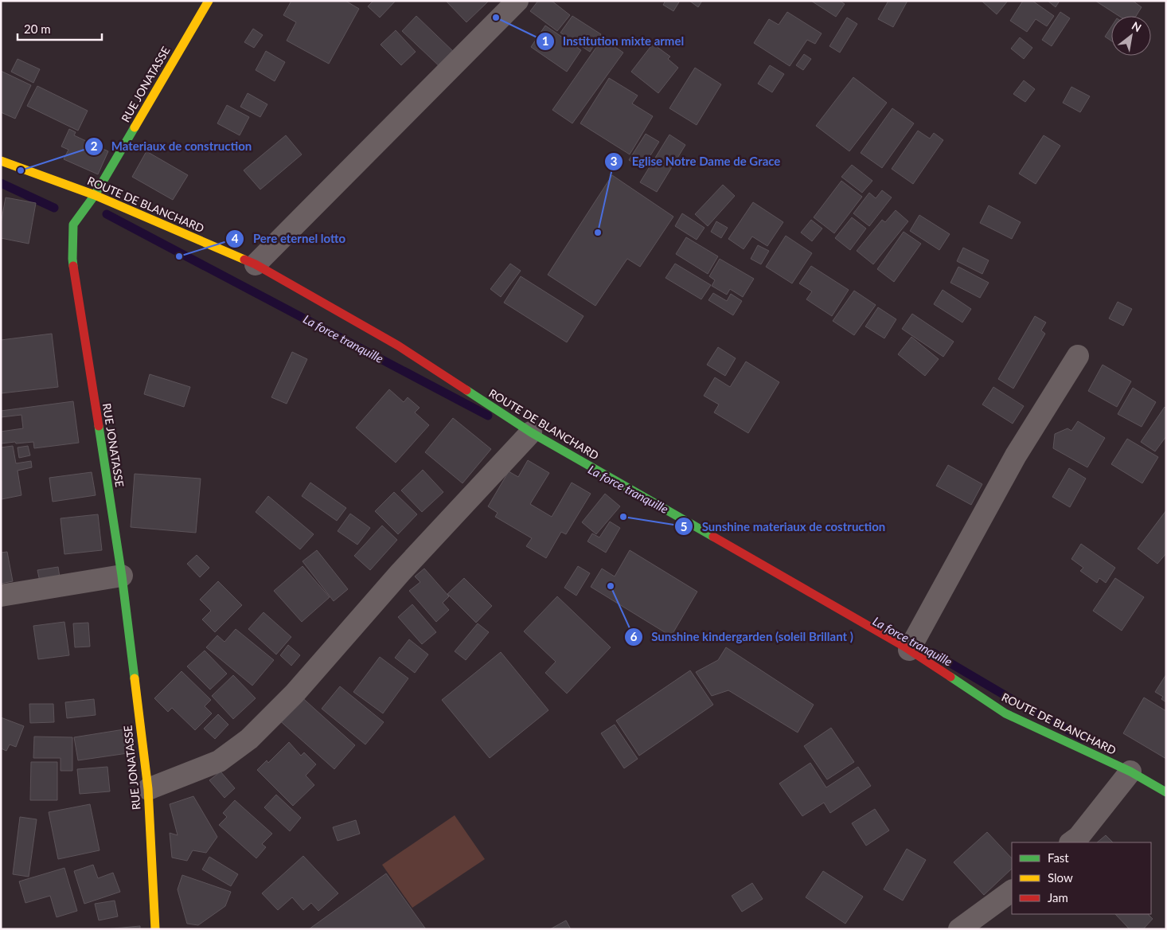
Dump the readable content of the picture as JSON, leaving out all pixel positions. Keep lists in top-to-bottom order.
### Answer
{
  "streets": {
    "street": ["RUE JONATASSE", "ROUTE DE BLANCHARD"]
  },
  "crossings": [
    ["RUE JONATASSE", "ROUTE DE BLANCHARD"]
  ],
  "water": ["La force tranquille"],
  "places": [
    "Institution mixte armel",
    "Materiaux de construction",
    "Eglise Notre Dame de Grace",
    "Pere eternel lotto",
    "Sunshine materiaux de costruction",
    "Sunshine kindergarden (soleil Brillant )"
  ],
  "legend": ["Fast", "Slow", "Jam"],
  "scale_bar": "20 m",
  "north": "top right"
}
